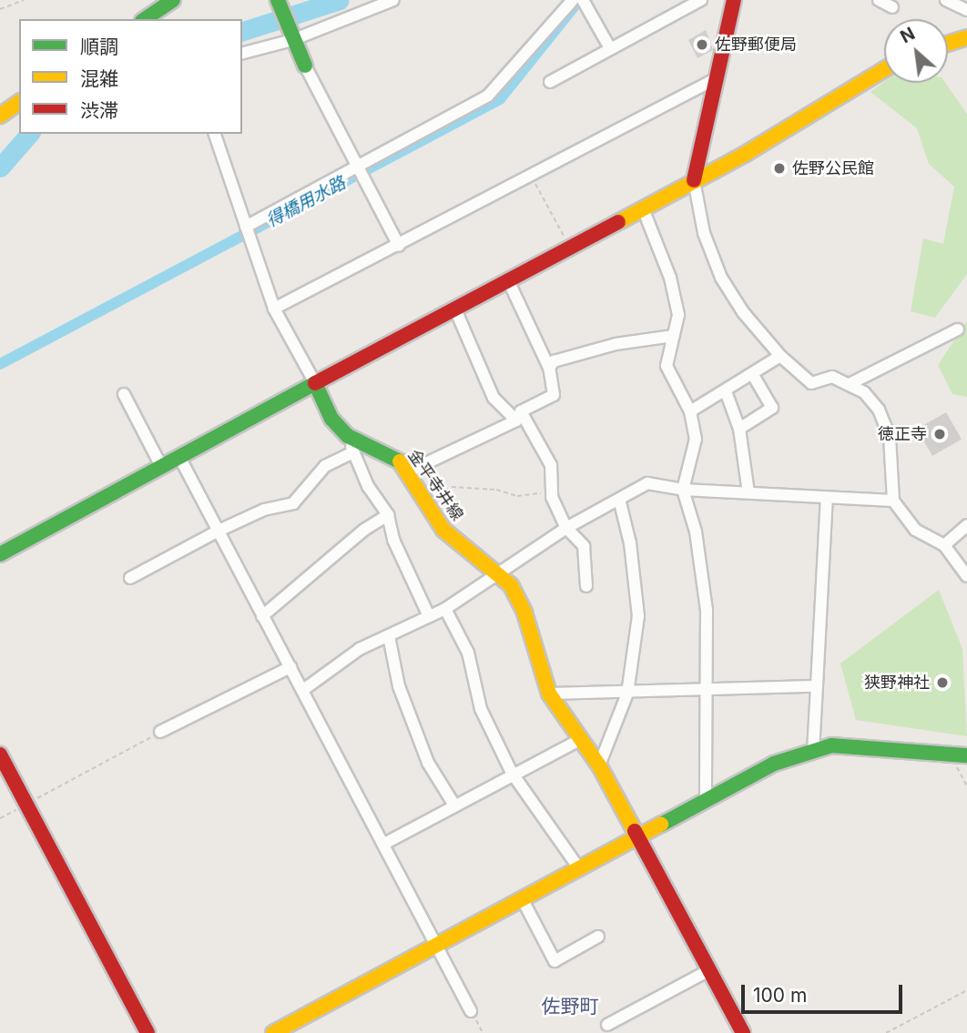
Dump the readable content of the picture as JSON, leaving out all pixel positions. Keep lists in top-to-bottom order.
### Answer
{
  "streets": {
    "street": ["金平寺井線"]
  },
  "districts": ["佐野町"],
  "water": ["得橋用水路"],
  "places": [
    "佐野郵便局",
    "佐野公民館",
    "徳正寺",
    "狭野神社"
  ],
  "legend": ["順調", "混雑", "渋滞"],
  "scale_bar": "100 m",
  "north": "top left"
}
